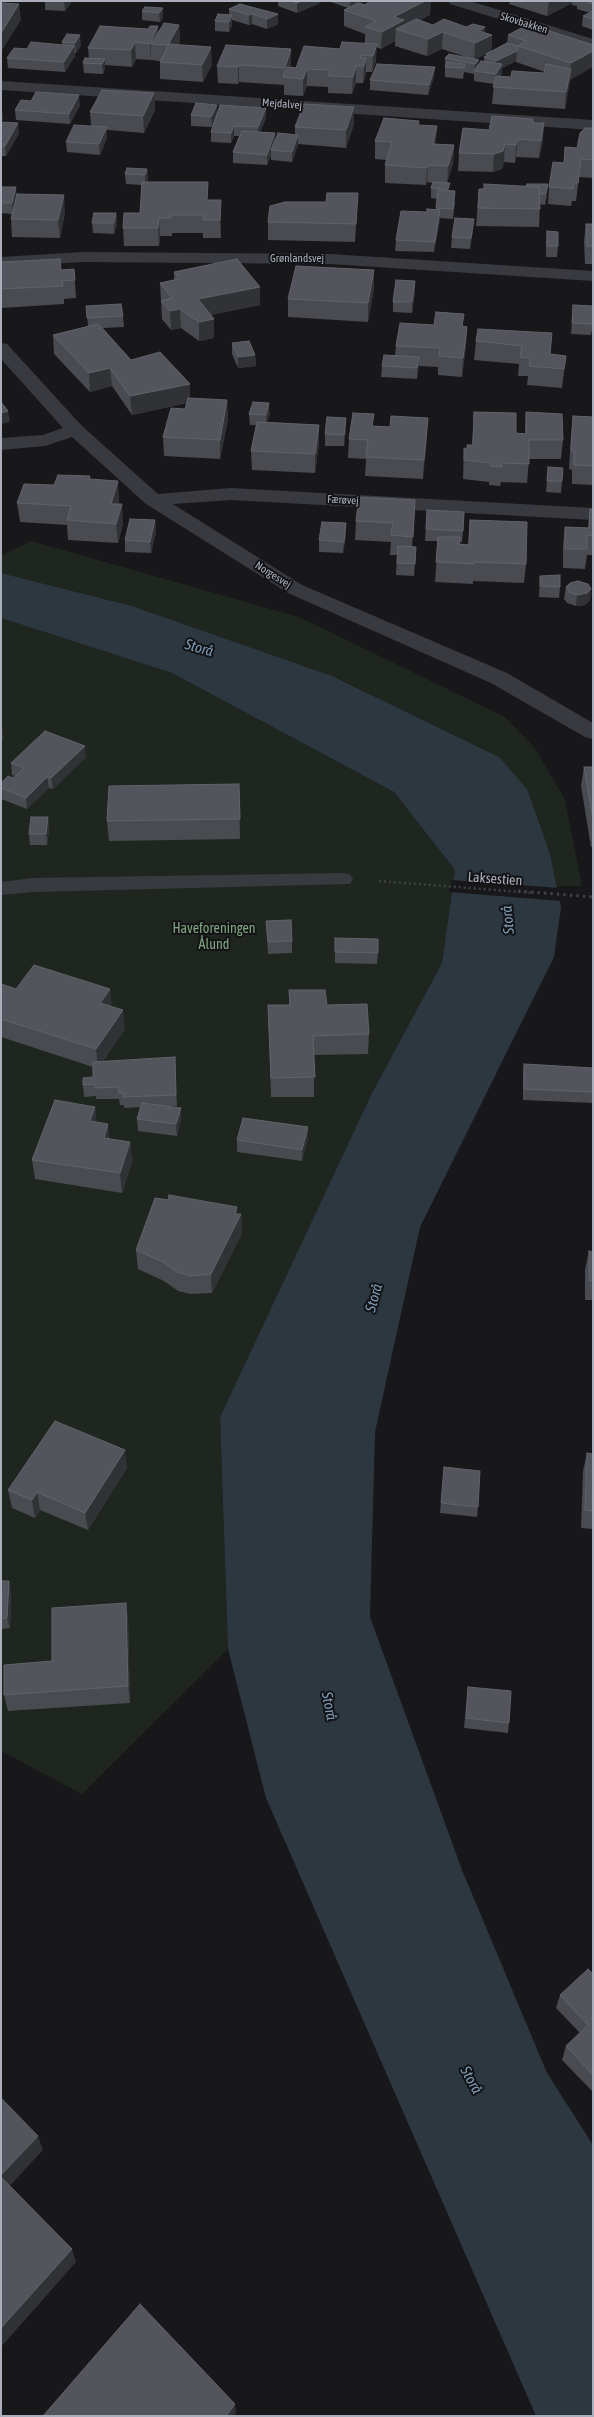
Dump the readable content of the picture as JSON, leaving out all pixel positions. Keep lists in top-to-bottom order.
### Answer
{
  "streets": {
    "street": [
      "Skovbakken",
      "Mejdalvej",
      "Grønlandsvej",
      "Færøvej",
      "Norgesvej"
    ],
    "path": ["Laksestien"]
  },
  "crossings": [
    ["Færøvej", "Norgesvej"]
  ],
  "water": ["Storå"],
  "parks": ["Haveforeningen Ålund"]
}
